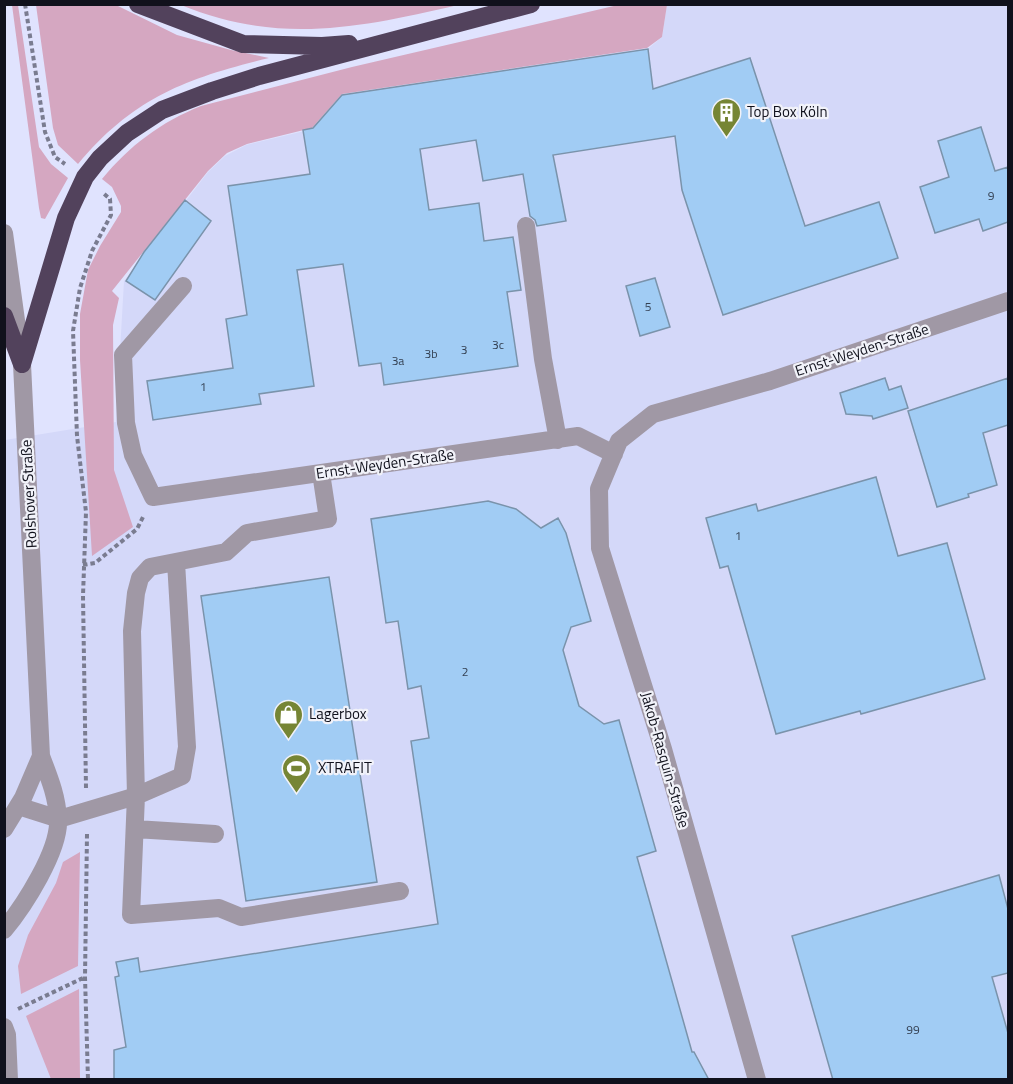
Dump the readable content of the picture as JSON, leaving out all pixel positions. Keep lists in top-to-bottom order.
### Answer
{
  "streets": {
    "street": ["Ernst-Weyden-Straße", "Rolshover Straße", "Jakob-Rasquin-Straße"]
  },
  "crossings": [
    ["Ernst-Weyden-Straße", "Jakob-Rasquin-Straße"]
  ],
  "places": {
    "building": ["Top Box Köln"],
    "shop": ["Lagerbox"],
    "sports": ["XTRAFIT"]
  },
  "house_numbers": [
    "9",
    "5",
    "3c",
    "3",
    "3b",
    "3a",
    "1",
    "1",
    "2",
    "99"
  ]
}
